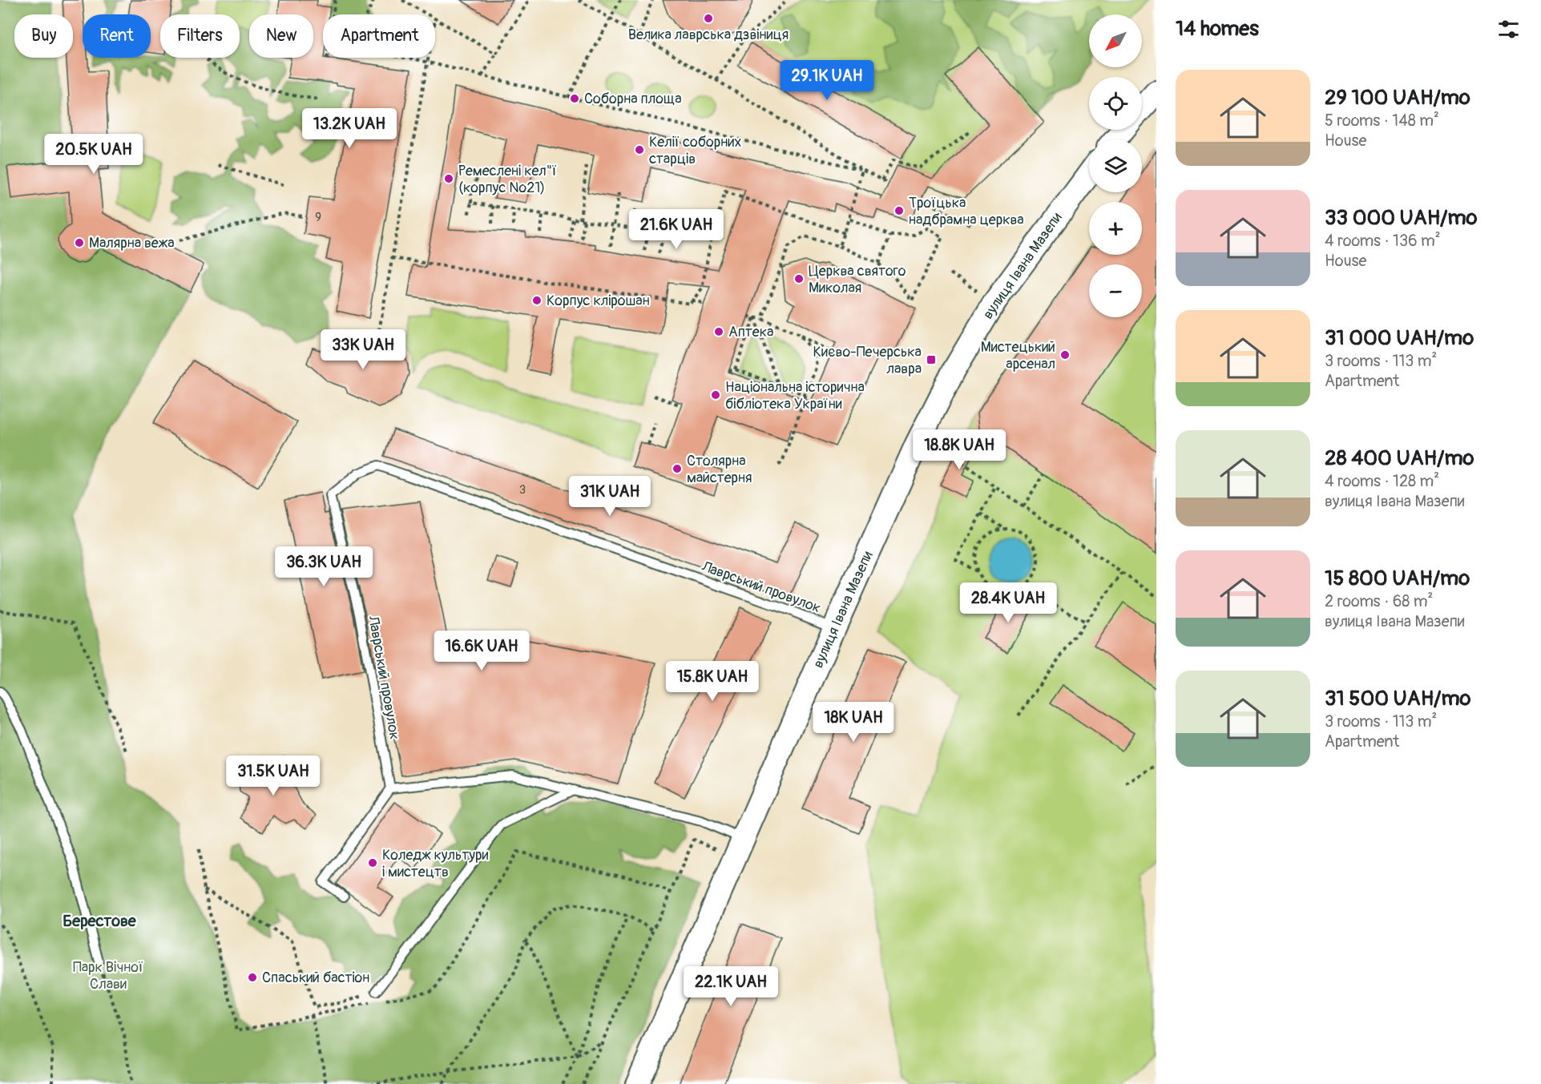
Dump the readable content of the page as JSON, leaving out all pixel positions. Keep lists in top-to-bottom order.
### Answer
{
  "streets": {
    "main road": ["вулиця Івана Мазепи"],
    "lane": ["Лаврський провулок"]
  },
  "crossings": [
    ["вулиця Івана Мазепи", "Лаврський провулок"]
  ],
  "districts": ["Берестове"],
  "parks": ["Парк Вічної Слави"],
  "places": {
    "other": [
      "Велика лаврська дзвіниця",
      "Соборна площа",
      "Келії соборних старців",
      "Ремеслені кел\"ї (корпус №21)",
      "Троїцька надбрамна церква",
      "Малярна вежа",
      "Церква святого Миколая",
      "Корпус клірошан",
      "Аптека",
      "Мистецький арсенал",
      "Національна історична бібліотека України",
      "Столярна майстерня",
      "Коледж культури і мистецтв",
      "Спаський бастіон"
    ],
    "transit": ["Києво-Печерська лавра"]
  },
  "house_numbers": ["9", "3"],
  "north": "bottom left",
  "page": {
    "heading": "14 homes",
    "map_buttons": ["+", "−"],
    "chip": [
      "Buy",
      "Rent",
      "Filters",
      "New",
      "Apartment"
    ],
    "list": [
      {
        "name": "29 100 UAH/mo",
        "note": "5 rooms · 148 m² · House"
      },
      {
        "name": "33 000 UAH/mo",
        "note": "4 rooms · 136 m² · House"
      },
      {
        "name": "31 000 UAH/mo",
        "note": "3 rooms · 113 m² · Apartment"
      },
      {
        "name": "28 400 UAH/mo",
        "note": "4 rooms · 128 m² · вулиця Івана Мазепи"
      },
      {
        "name": "15 800 UAH/mo",
        "note": "2 rooms · 68 m² · вулиця Івана Мазепи"
      },
      {
        "name": "31 500 UAH/mo",
        "note": "3 rooms · 113 m² · Apartment"
      }
    ],
    "price": [
      "29.1K UAH",
      "13.2K UAH",
      "20.5K UAH",
      "21.6K UAH",
      "33K UAH",
      "18.8K UAH",
      "31K UAH",
      "36.3K UAH",
      "28.4K UAH",
      "16.6K UAH",
      "15.8K UAH",
      "18K UAH",
      "31.5K UAH",
      "22.1K UAH"
    ]
  }
}
